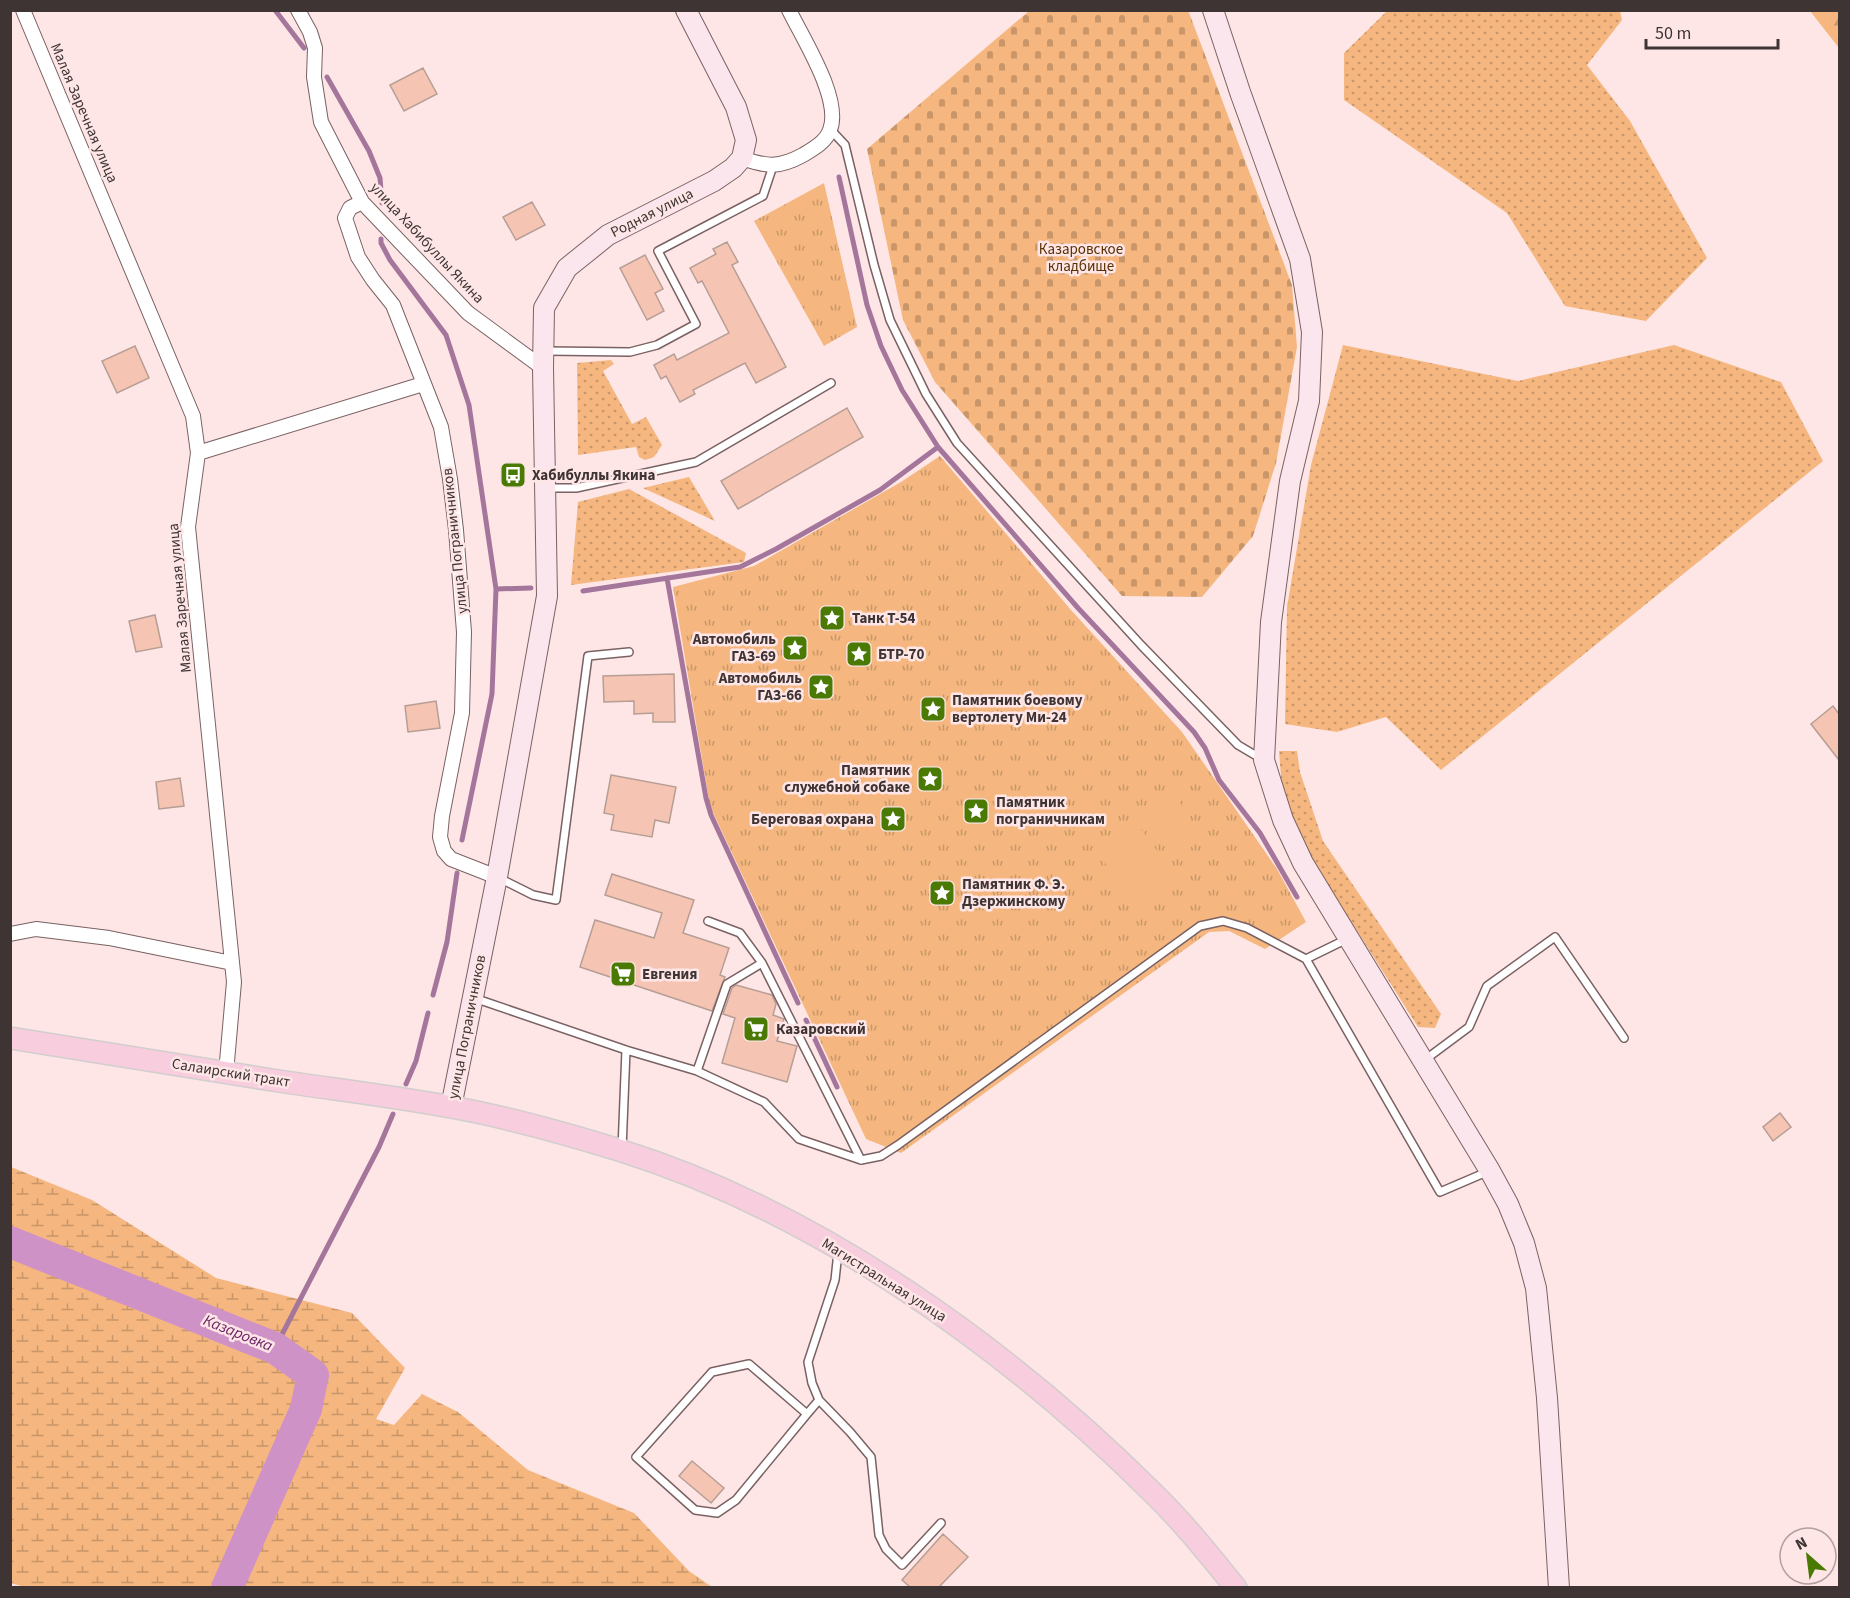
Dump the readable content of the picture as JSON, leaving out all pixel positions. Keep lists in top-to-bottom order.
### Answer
{
  "streets": {
    "main road": ["Салаирский тракт", "Магистральная улица"],
    "street": [
      "Малая Заречная улица",
      "Родная улица",
      "улица Хабибуллы Якина",
      "улица Пограничников"
    ]
  },
  "crossings": [
    ["Малая Заречная улица", "Салаирский тракт"],
    ["Родная улица", "улица Хабибуллы Якина"],
    ["Родная улица", "улица Пограничников"],
    ["улица Хабибуллы Якина", "улица Пограничников"],
    ["улица Пограничников", "Салаирский тракт"],
    ["улица Пограничников", "Магистральная улица"],
    ["Салаирский тракт", "Магистральная улица"]
  ],
  "water": ["Казаровка"],
  "parks": ["Казаровское кладбище"],
  "places": {
    "bus stop": ["Хабибуллы Якина"],
    "place": [
      "Танк Т-54",
      "Автомобиль ГАЗ-69",
      "БТР-70",
      "Автомобиль ГАЗ-66",
      "Памятник боевому вертолету Ми-24",
      "Памятник служебной собаке",
      "Памятник пограничникам",
      "Береговая охрана",
      "Памятник Ф. Э. Дзержинскому"
    ],
    "supermarket": ["Евгения", "Казаровский"]
  },
  "scale_bar": "50 m",
  "north": "top left"
}
